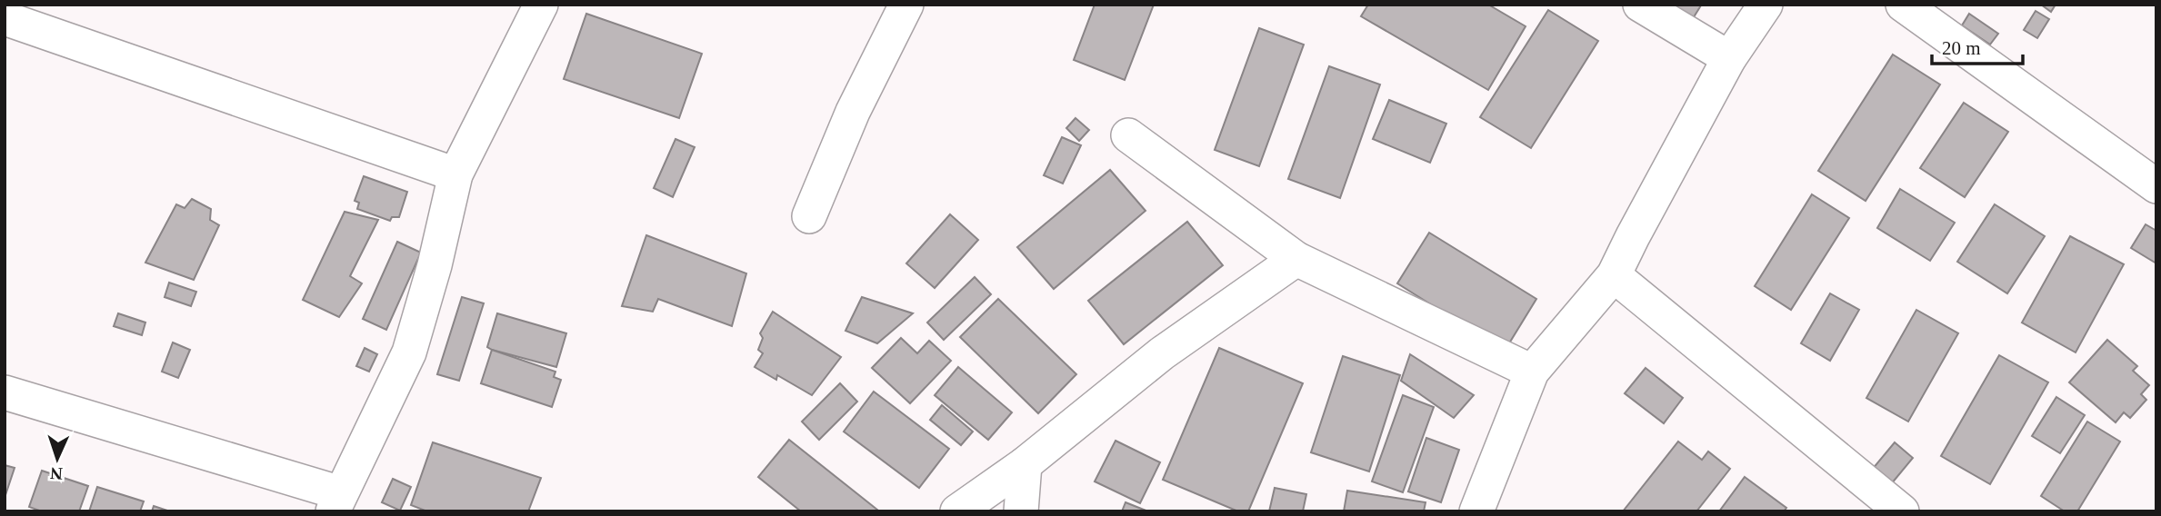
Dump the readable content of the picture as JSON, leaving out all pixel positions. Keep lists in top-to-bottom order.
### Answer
{
  "scale_bar": "20 m",
  "north": "bottom"
}
